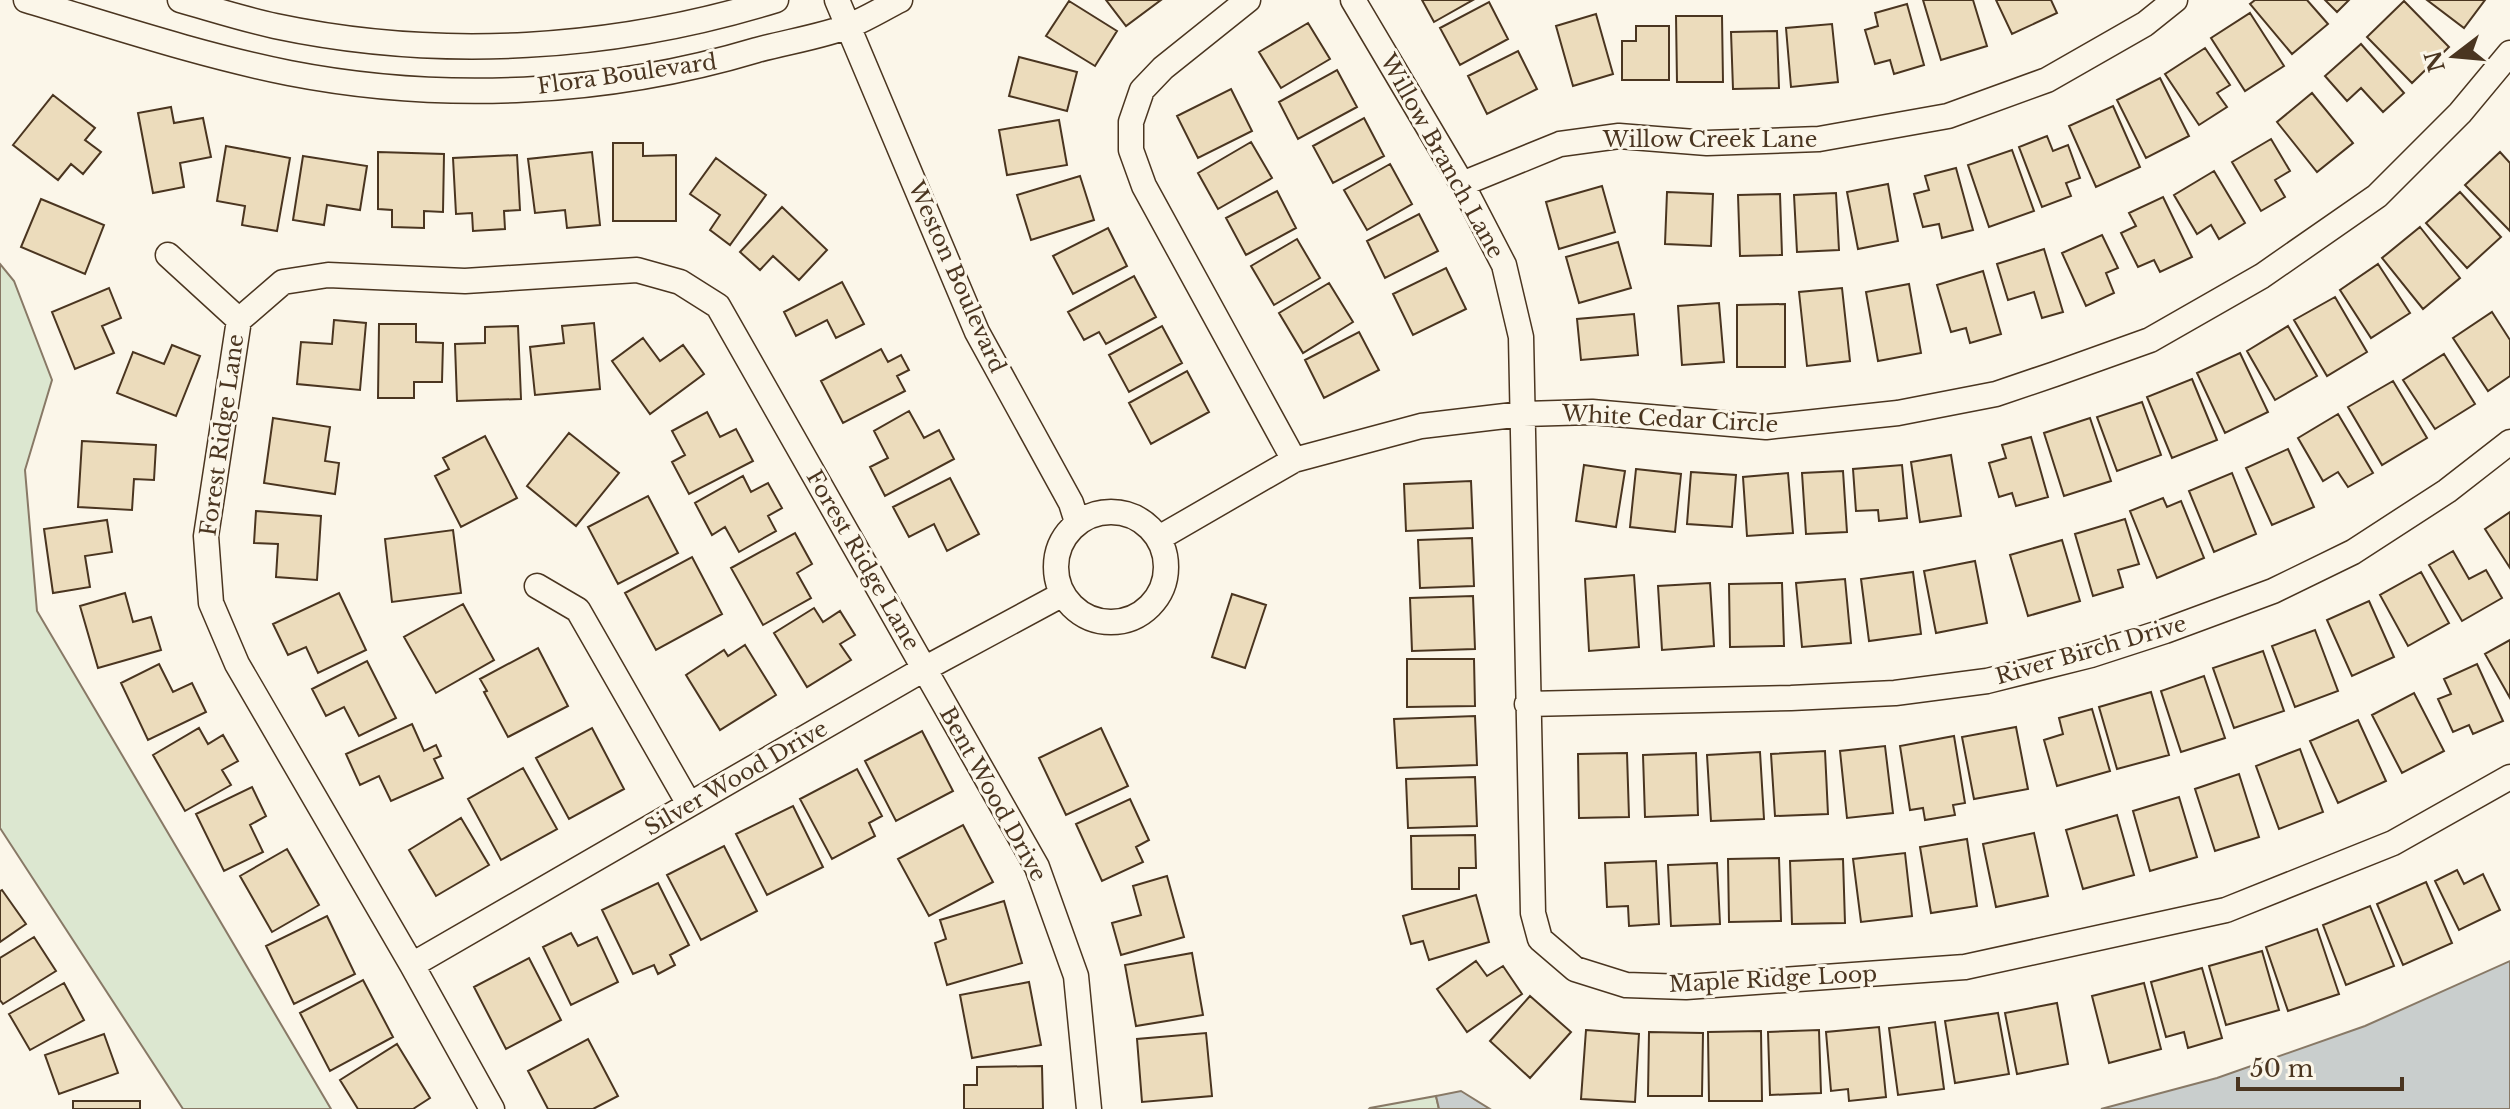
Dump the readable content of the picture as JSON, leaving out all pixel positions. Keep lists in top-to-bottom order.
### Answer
{
  "streets": {
    "street": [
      "Flora Boulevard",
      "Willow Creek Lane",
      "Willow Branch Lane",
      "Weston Boulevard",
      "White Cedar Circle",
      "Forest Ridge Lane",
      "River Birch Drive",
      "Silver Wood Drive",
      "Bent Wood Drive",
      "Maple Ridge Loop"
    ]
  },
  "crossings": [
    ["Flora Boulevard", "Weston Boulevard"],
    ["Willow Creek Lane", "Willow Branch Lane"],
    ["Willow Branch Lane", "White Cedar Circle"],
    ["Willow Branch Lane", "Maple Ridge Loop"],
    ["Weston Boulevard", "White Cedar Circle"],
    ["Weston Boulevard", "Silver Wood Drive"],
    ["White Cedar Circle", "Silver Wood Drive"],
    ["White Cedar Circle", "Maple Ridge Loop"],
    ["Forest Ridge Lane", "Silver Wood Drive"],
    ["Forest Ridge Lane", "Bent Wood Drive"],
    ["River Birch Drive", "Maple Ridge Loop"],
    ["Silver Wood Drive", "Bent Wood Drive"]
  ],
  "scale_bar": "50 m",
  "north": "left"
}
